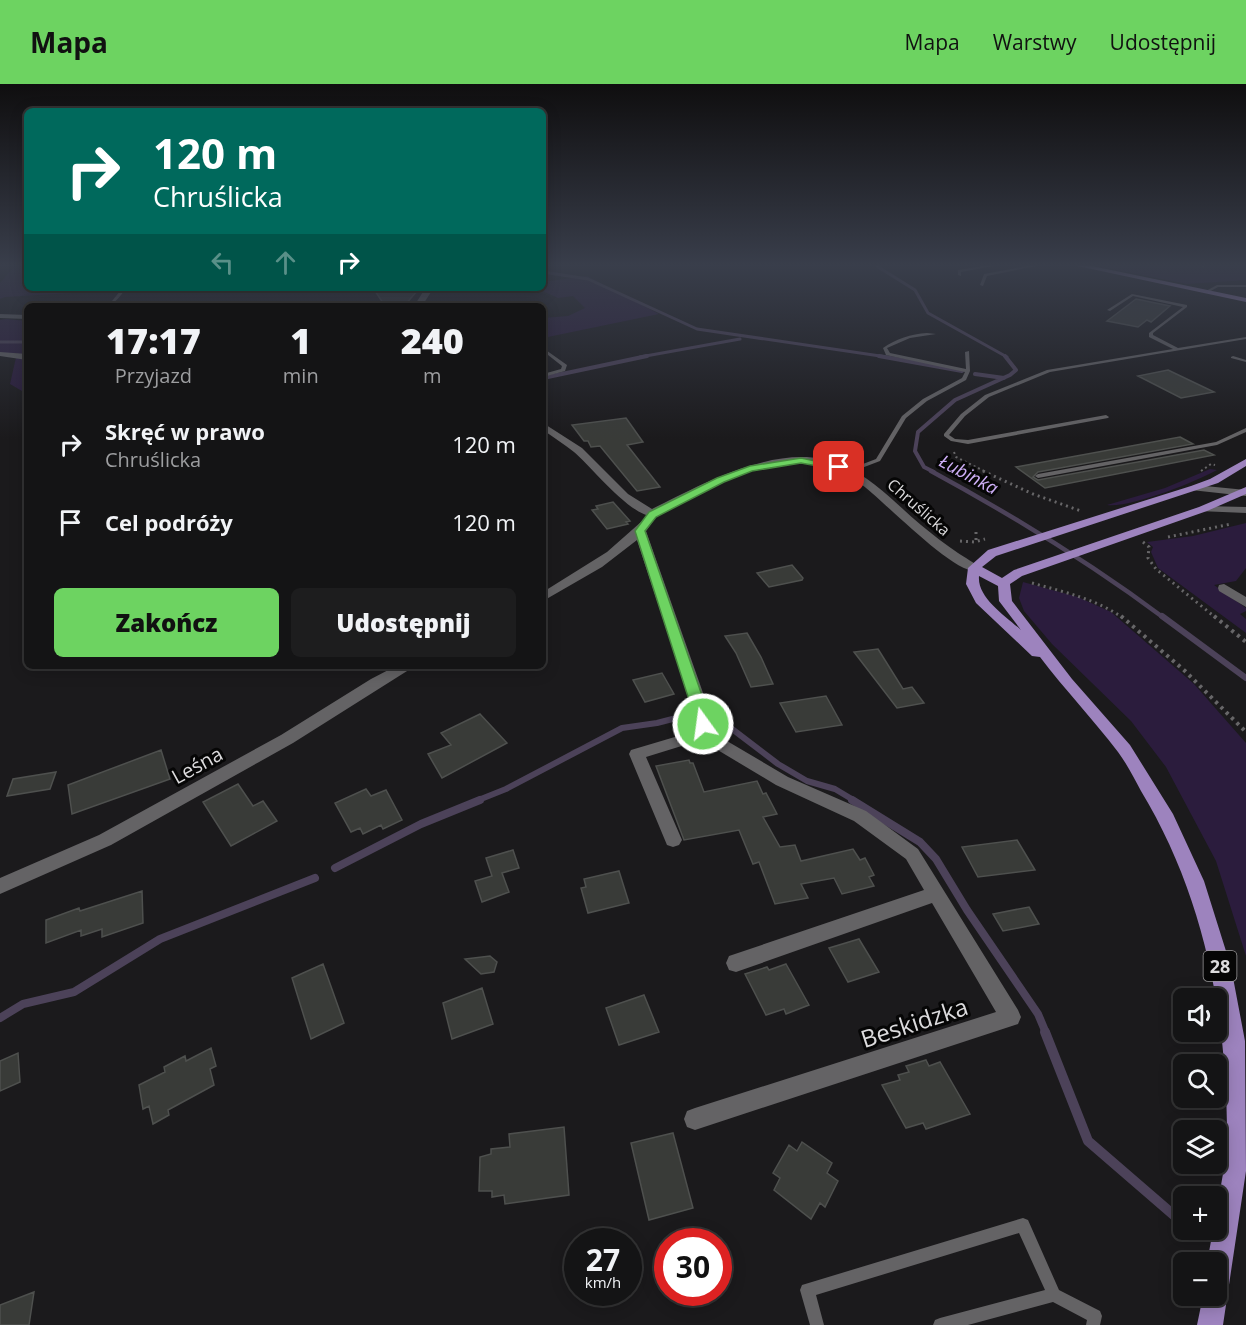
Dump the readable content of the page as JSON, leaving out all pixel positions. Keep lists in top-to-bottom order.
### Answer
{
  "streets": {
    "main road": ["28"],
    "street": ["Chruślicka", "Leśna", "Beskidzka"]
  },
  "crossings": [
    ["Chruślicka", "28"]
  ],
  "water": ["Łubinka"],
  "page": {
    "header": "Mapa",
    "nav": ["Mapa", "Warstwy", "Udostępnij"],
    "turn": ["120 m", "Chruślicka"],
    "eta": [
      "17:17",
      "Przyjazd",
      "1",
      "min",
      "240",
      "m"
    ],
    "list": [
      {
        "name": "Skręć w prawo",
        "note": "Chruślicka",
        "value": "120 m"
      },
      {
        "name": "Cel podróży",
        "value": "120 m"
      }
    ],
    "buttons": ["Zakończ", "Udostępnij"],
    "map_buttons": ["+", "−"],
    "speed": "27 km/h",
    "limit": "30"
  }
}
